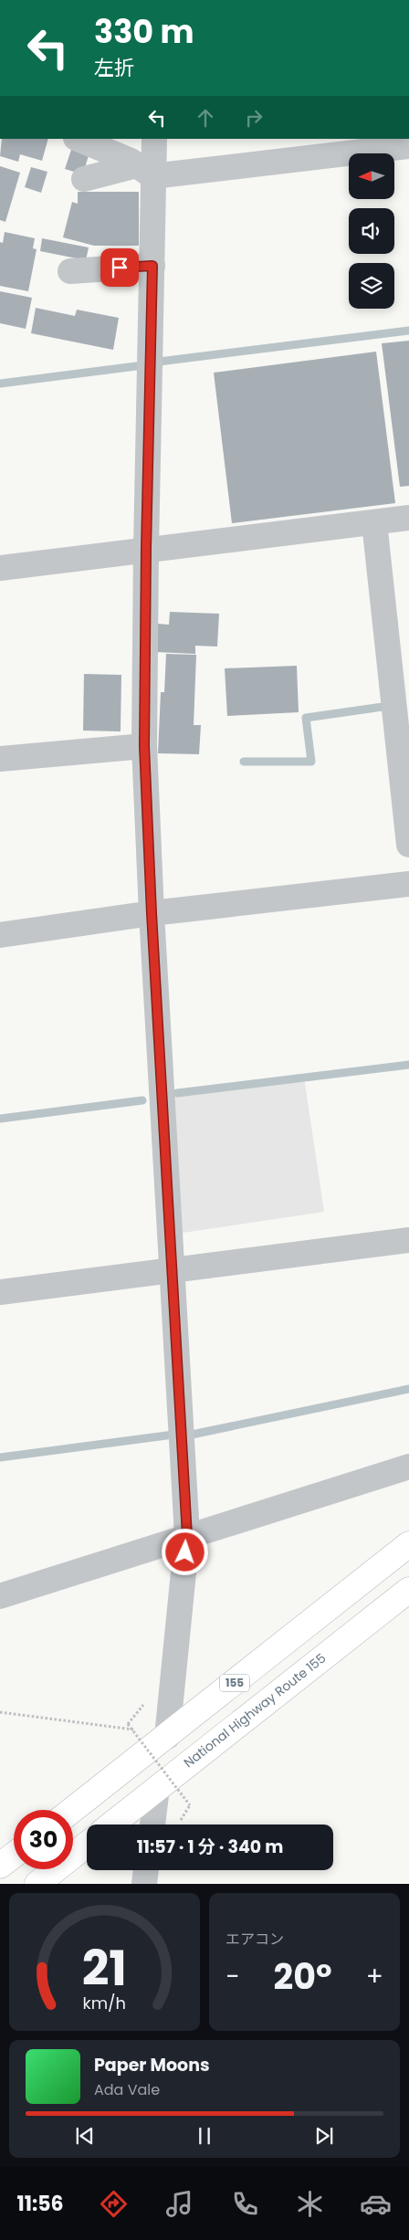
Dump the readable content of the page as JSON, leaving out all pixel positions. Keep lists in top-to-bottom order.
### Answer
{
  "streets": {
    "highway": ["155", "National Highway Route 155"]
  },
  "north": "left",
  "page": {
    "turn": ["330 m", "左折"],
    "limit": "30",
    "trip": "11:57 · 1 分 · 340 m",
    "tile": "エアコン",
    "heat": ["−", "20°", "+"],
    "song": ["Paper Moons", "Ada Vale"],
    "tabs": "11:56",
    "gauge": ["21", "km/h"]
  }
}
